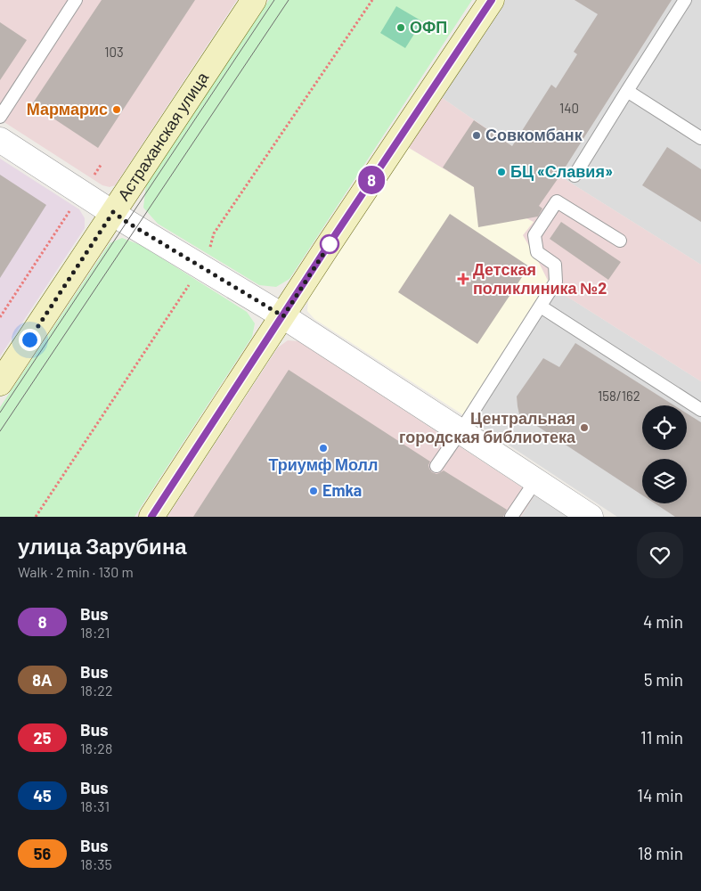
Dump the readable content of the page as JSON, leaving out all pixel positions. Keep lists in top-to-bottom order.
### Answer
{
  "streets": {
    "main road": ["Астраханская улица"]
  },
  "places": {
    "other": [
      "ОФП",
      "Мармарис",
      "Совкомбанк",
      "БЦ «Славия»",
      "Центральная городская библиотека",
      "Триумф Молл",
      "Emka"
    ],
    "health": ["Детская поликлиника №2"]
  },
  "lines": ["bus line 8"],
  "house_numbers": ["103", "140", "158/162"],
  "page": {
    "on_map": "8",
    "heading": ["улица Зарубина", "Walk · 2 min · 130 m"],
    "list": [
      {
        "mark": "8",
        "name": "Bus",
        "note": "18:21",
        "value": "4 min"
      },
      {
        "mark": "8А",
        "name": "Bus",
        "note": "18:22",
        "value": "5 min"
      },
      {
        "mark": "25",
        "name": "Bus",
        "note": "18:28",
        "value": "11 min"
      },
      {
        "mark": "45",
        "name": "Bus",
        "note": "18:31",
        "value": "14 min"
      },
      {
        "mark": "56",
        "name": "Bus",
        "note": "18:35",
        "value": "18 min"
      }
    ]
  }
}
